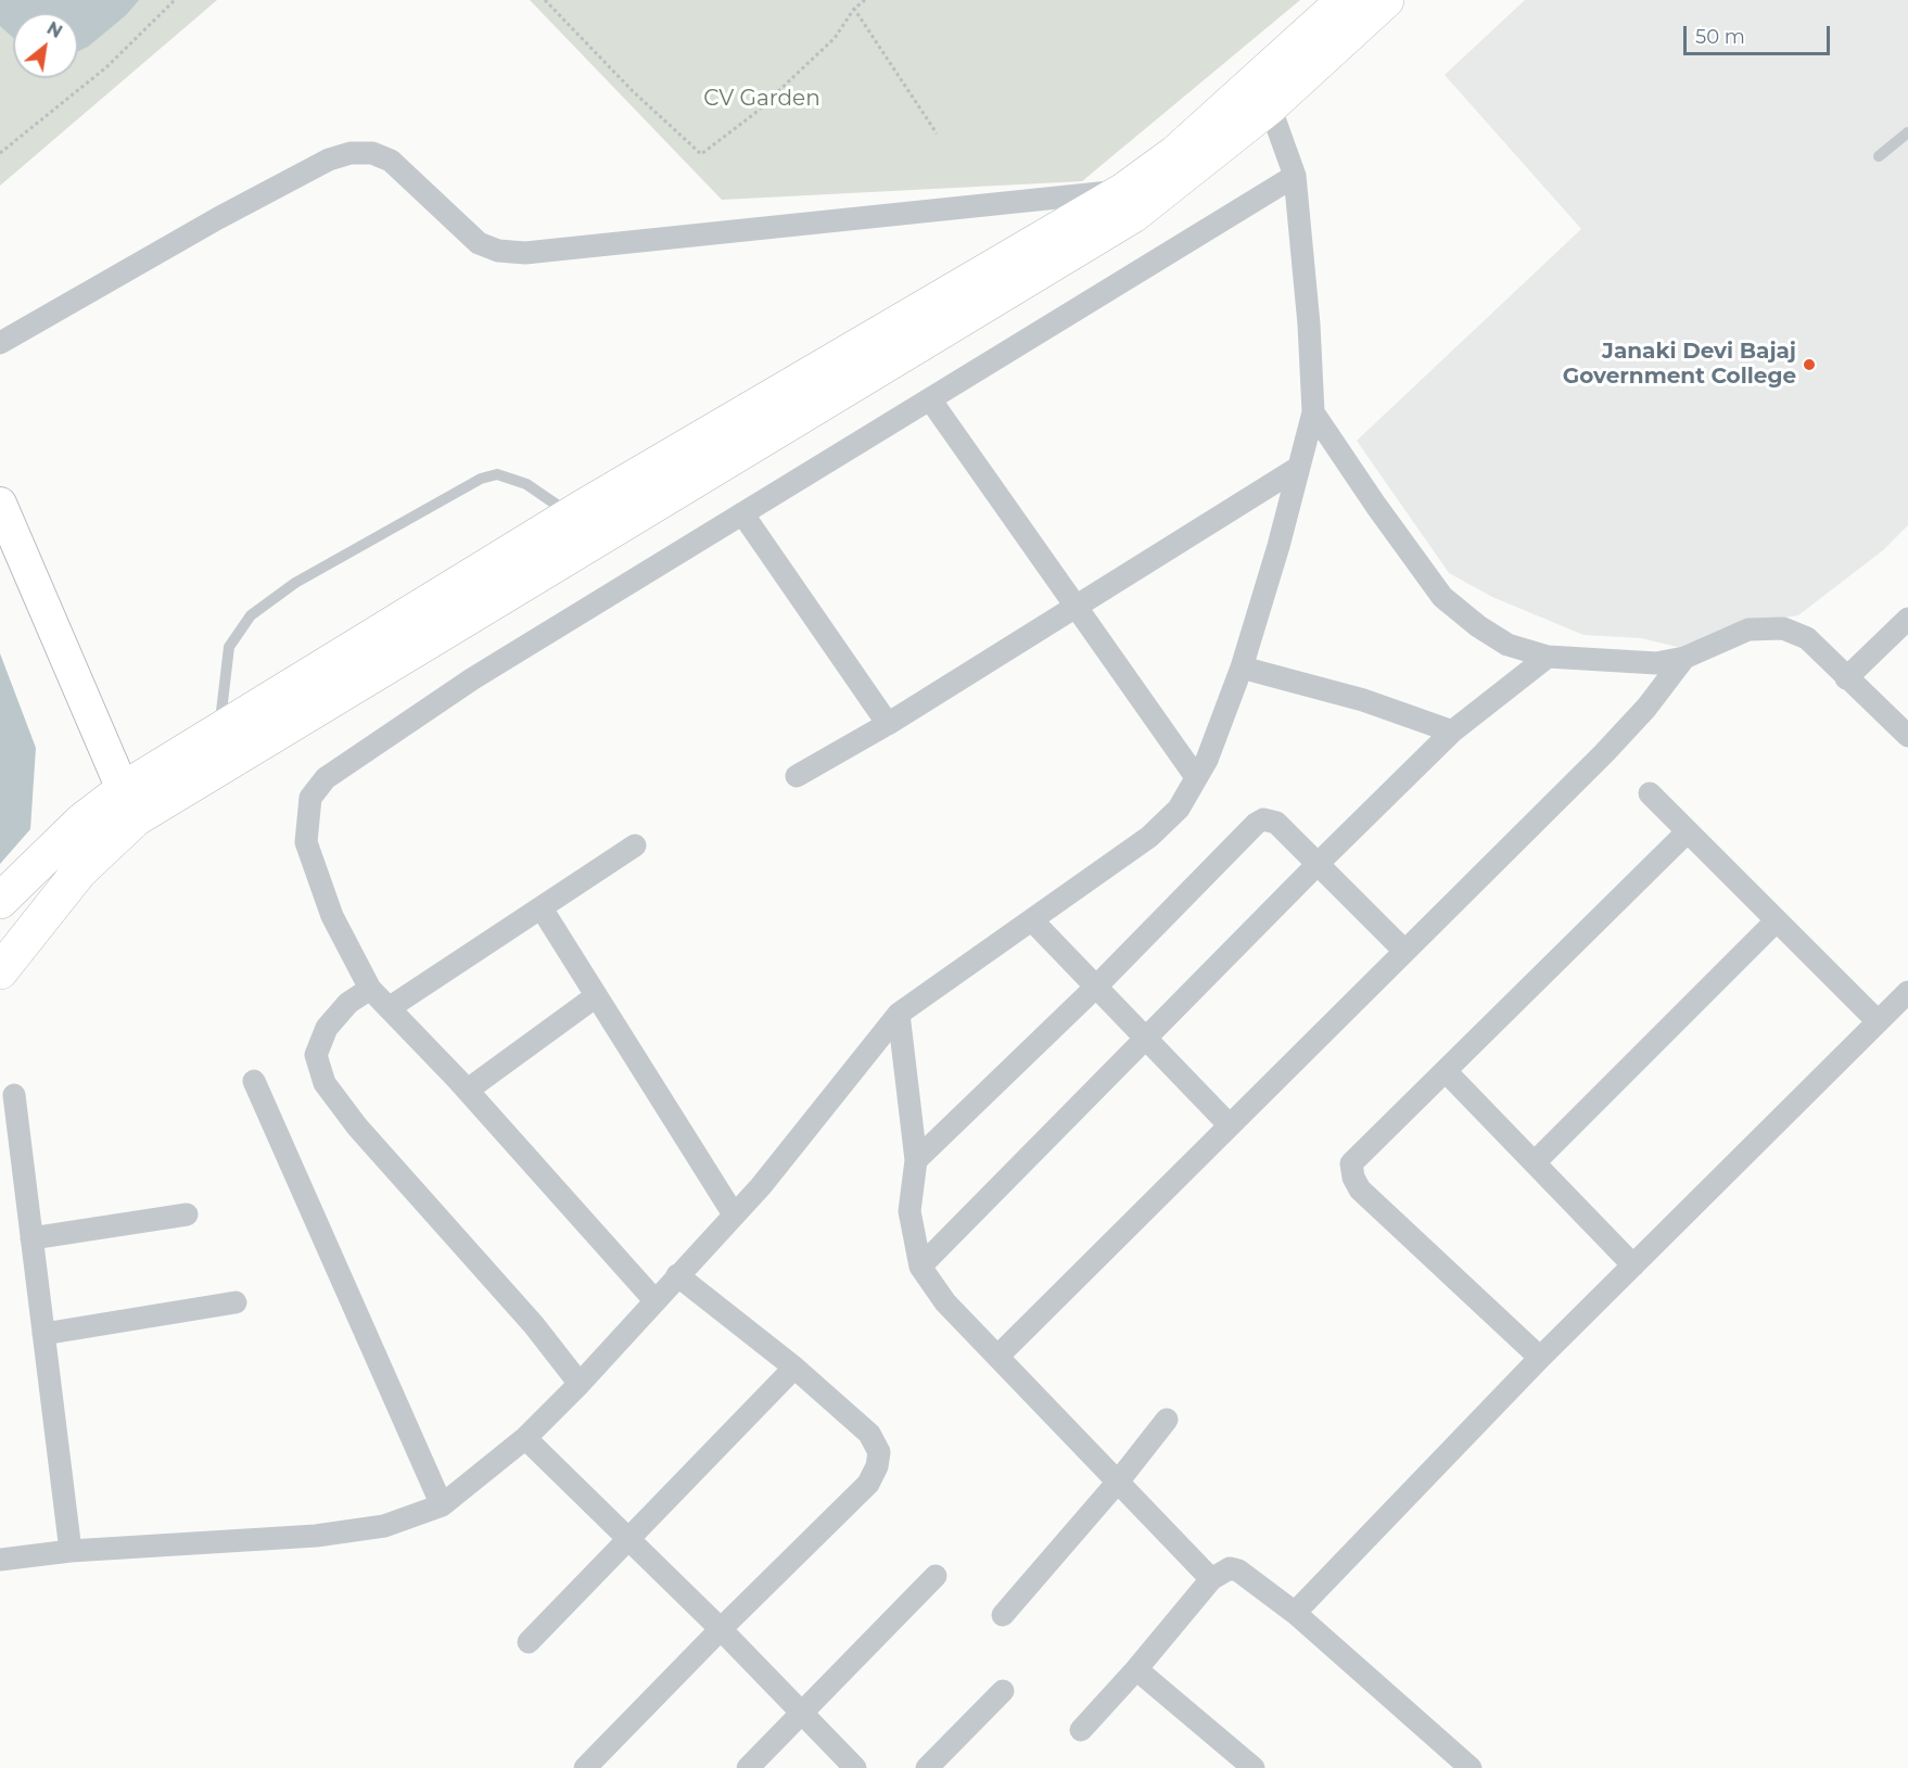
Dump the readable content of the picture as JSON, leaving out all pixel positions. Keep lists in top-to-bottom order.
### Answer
{
  "parks": ["CV Garden"],
  "places": ["Janaki Devi Bajaj Government College"],
  "scale_bar": "50 m",
  "north": "top right"
}
